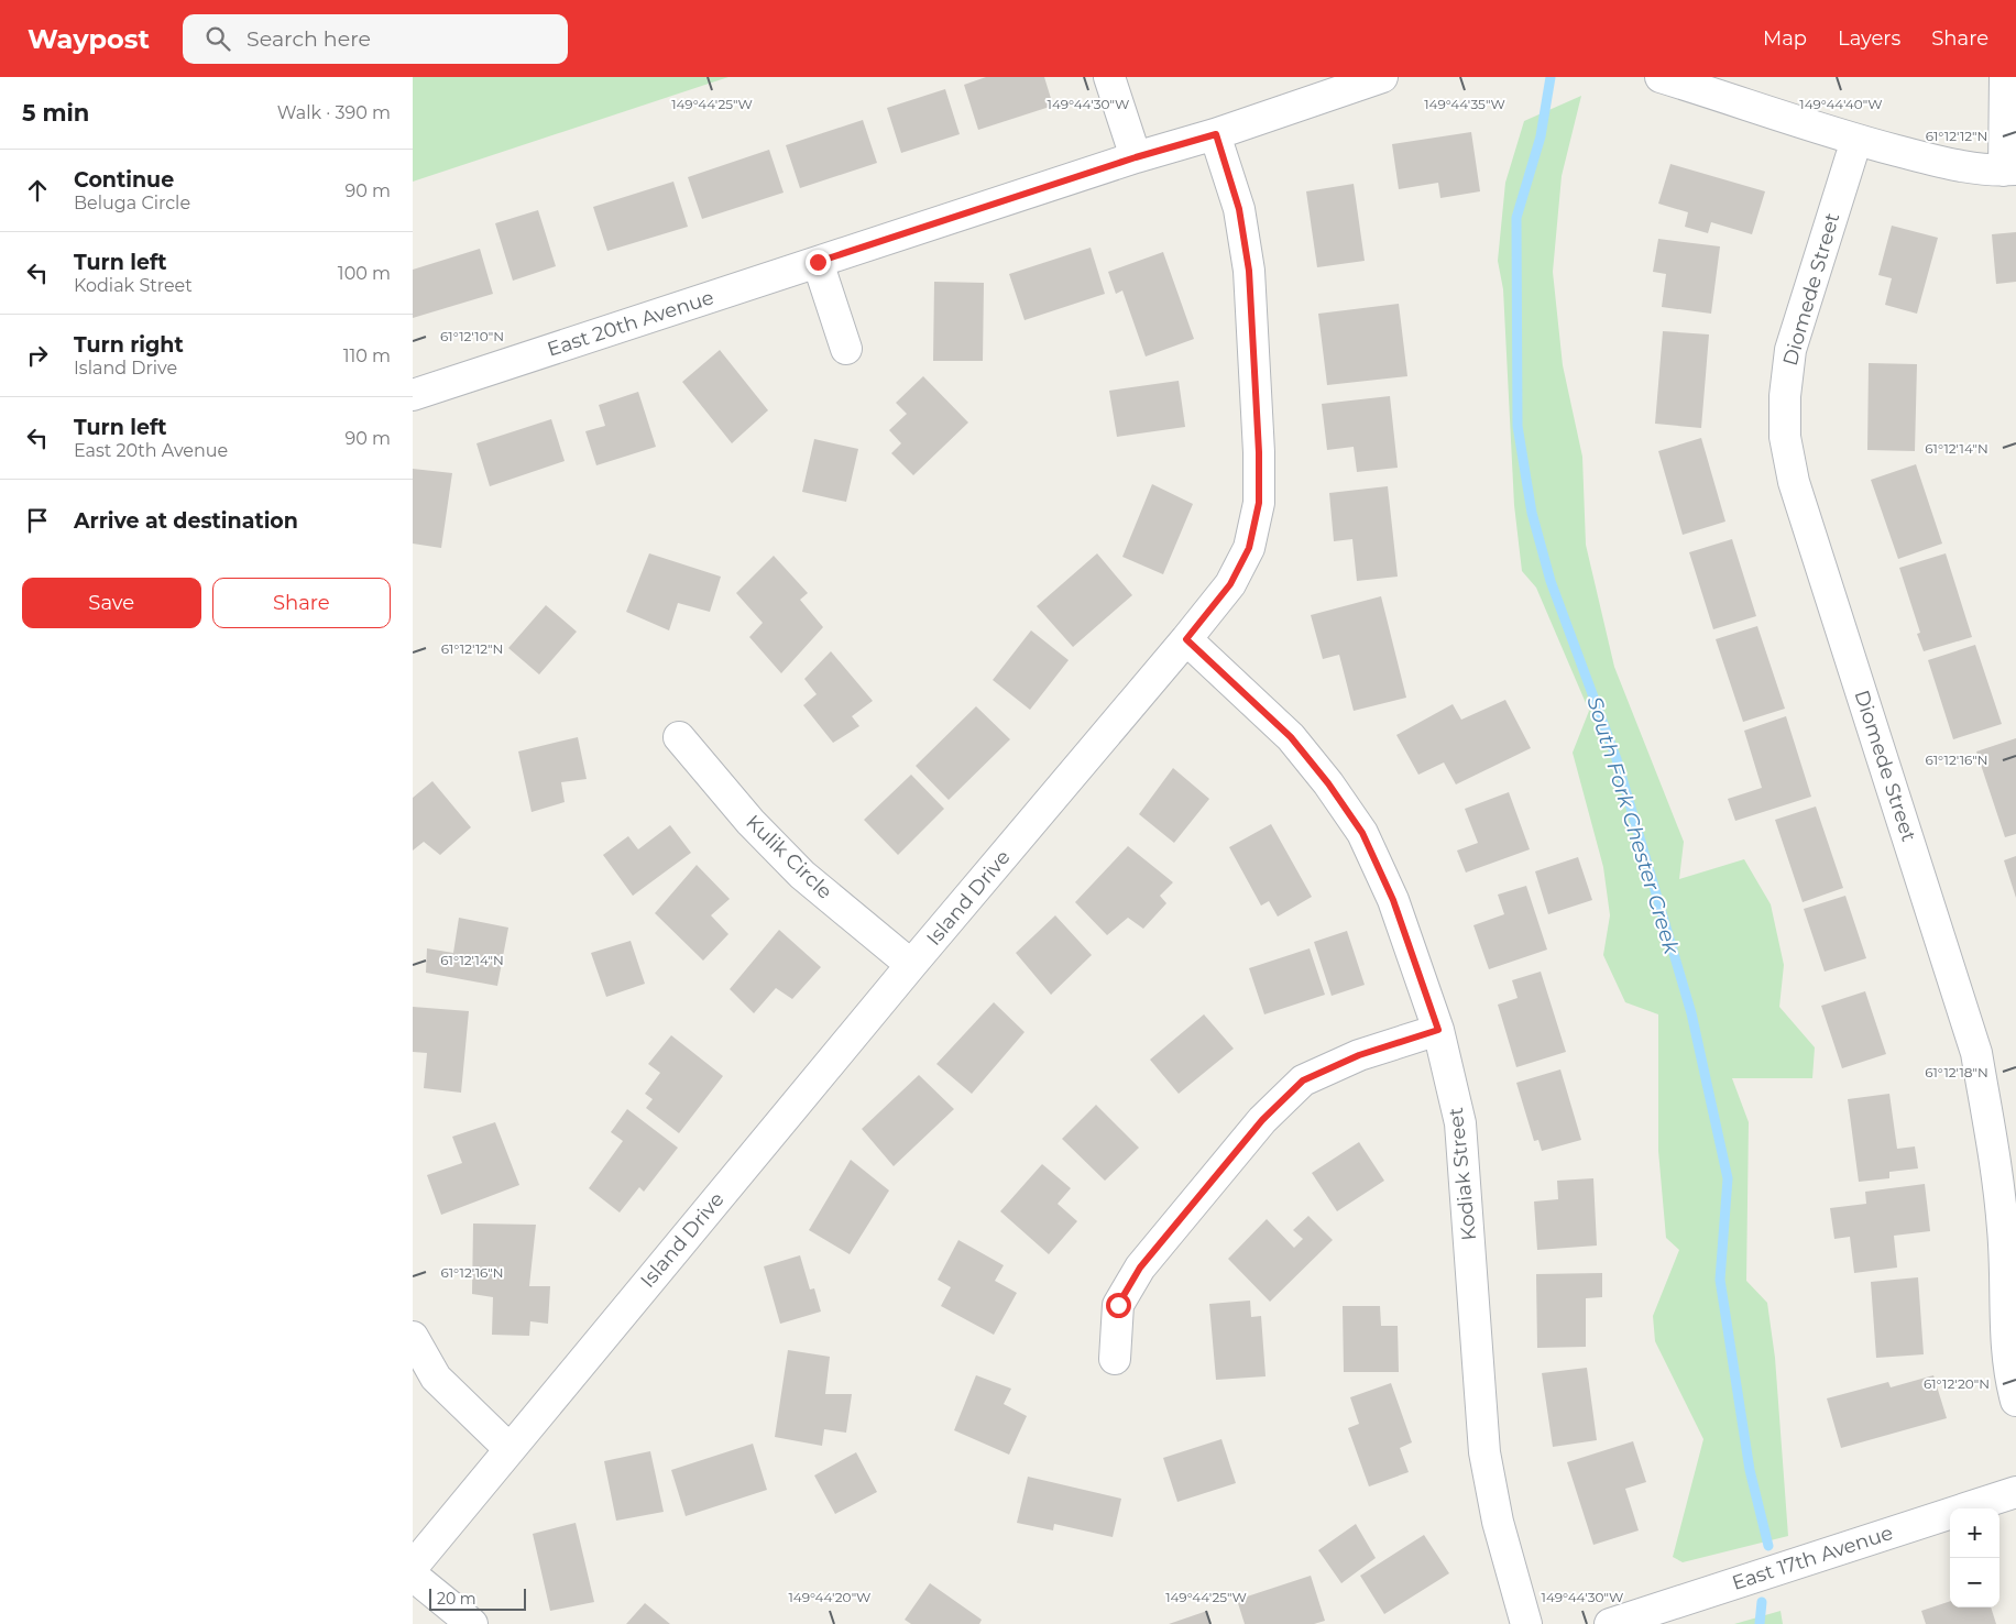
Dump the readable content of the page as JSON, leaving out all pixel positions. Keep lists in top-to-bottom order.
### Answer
{
  "streets": {
    "street": [
      "Diomede Street",
      "East 20th Avenue",
      "Kulik Circle",
      "Island Drive",
      "Kodiak Street",
      "East 17th Avenue"
    ]
  },
  "crossings": [
    ["East 20th Avenue", "Island Drive"],
    ["Kulik Circle", "Island Drive"],
    ["Island Drive", "Kodiak Street"]
  ],
  "water": ["South Fork Chester Creek"],
  "scale_bar": "20 m",
  "page": {
    "header": "Waypost",
    "search": "Search here",
    "nav": ["Map", "Layers", "Share"],
    "heading": ["5 min", "Walk · 390 m"],
    "list": [
      ["Continue", "Beluga Circle", "90 m"],
      ["Turn left", "Kodiak Street", "100 m"],
      ["Turn right", "Island Drive", "110 m"],
      ["Turn left", "East 20th Avenue", "90 m"],
      "Arrive at destination"
    ],
    "buttons": ["Save", "Share"],
    "map_buttons": ["+", "−"],
    "scale": "20 m"
  },
  "coordinates": [
    "149°44'25\"W",
    "149°44'30\"W",
    "149°44'35\"W",
    "149°44'40\"W",
    "61°12'12\"N",
    "61°12'10\"N",
    "61°12'14\"N",
    "61°12'16\"N",
    "61°12'18\"N",
    "61°12'20\"N",
    "149°44'20\"W"
  ]
}
